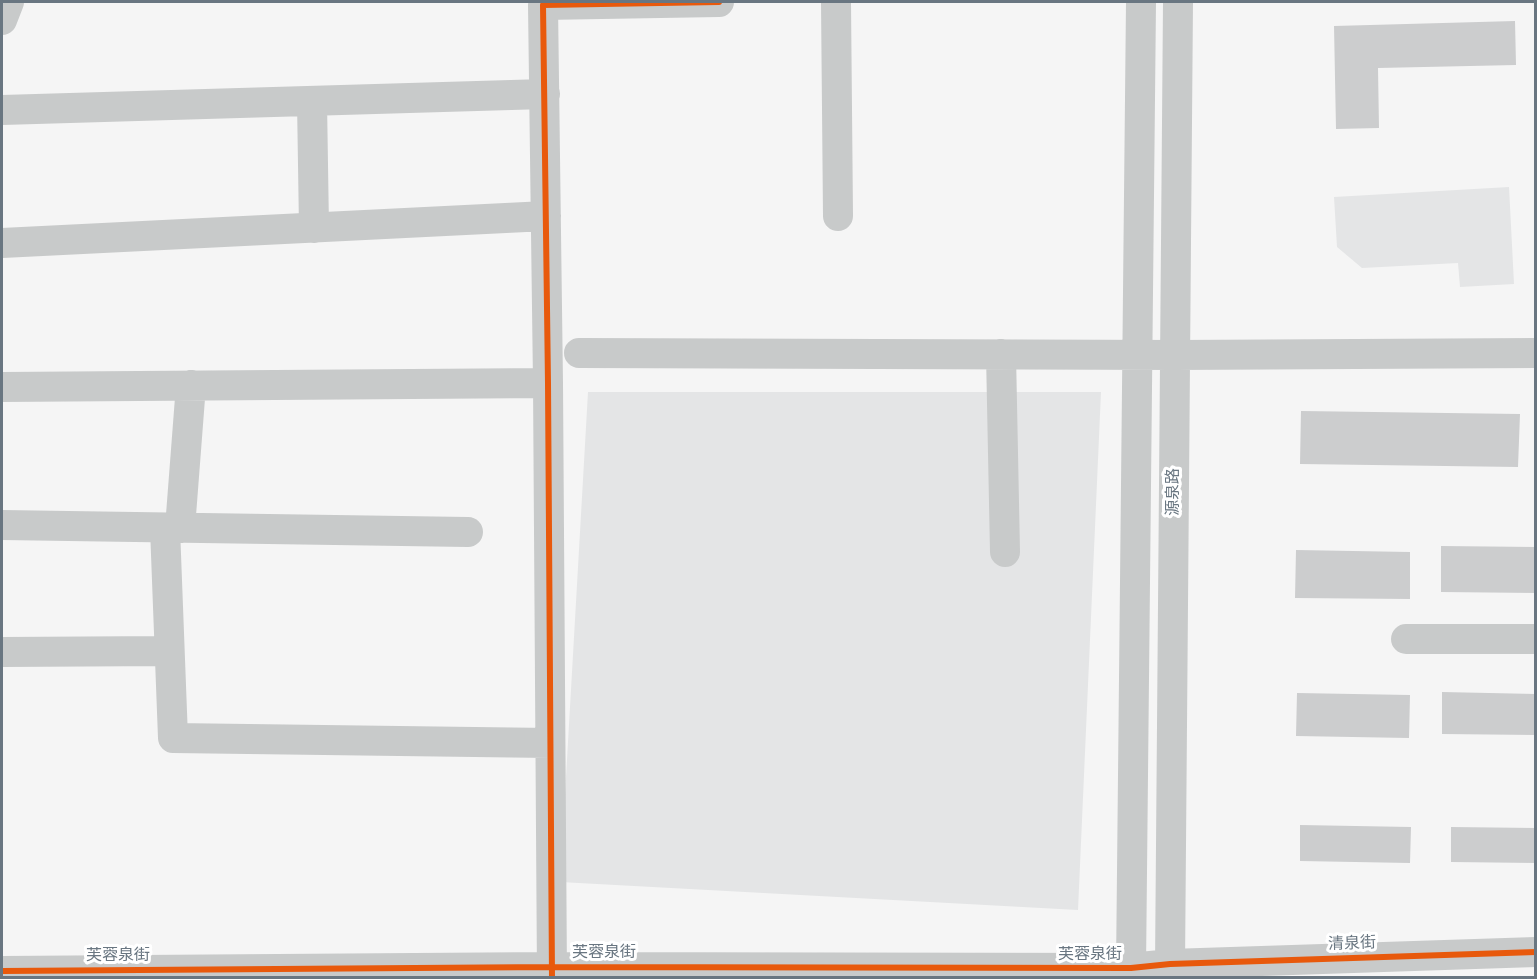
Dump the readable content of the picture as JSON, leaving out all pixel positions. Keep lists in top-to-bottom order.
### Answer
{
  "streets": {
    "street": ["源泉路", "清泉街", "芙蓉泉街"]
  },
  "crossings": [
    ["源泉路", "清泉街"],
    ["源泉路", "芙蓉泉街"],
    ["清泉街", "芙蓉泉街"]
  ]
}
